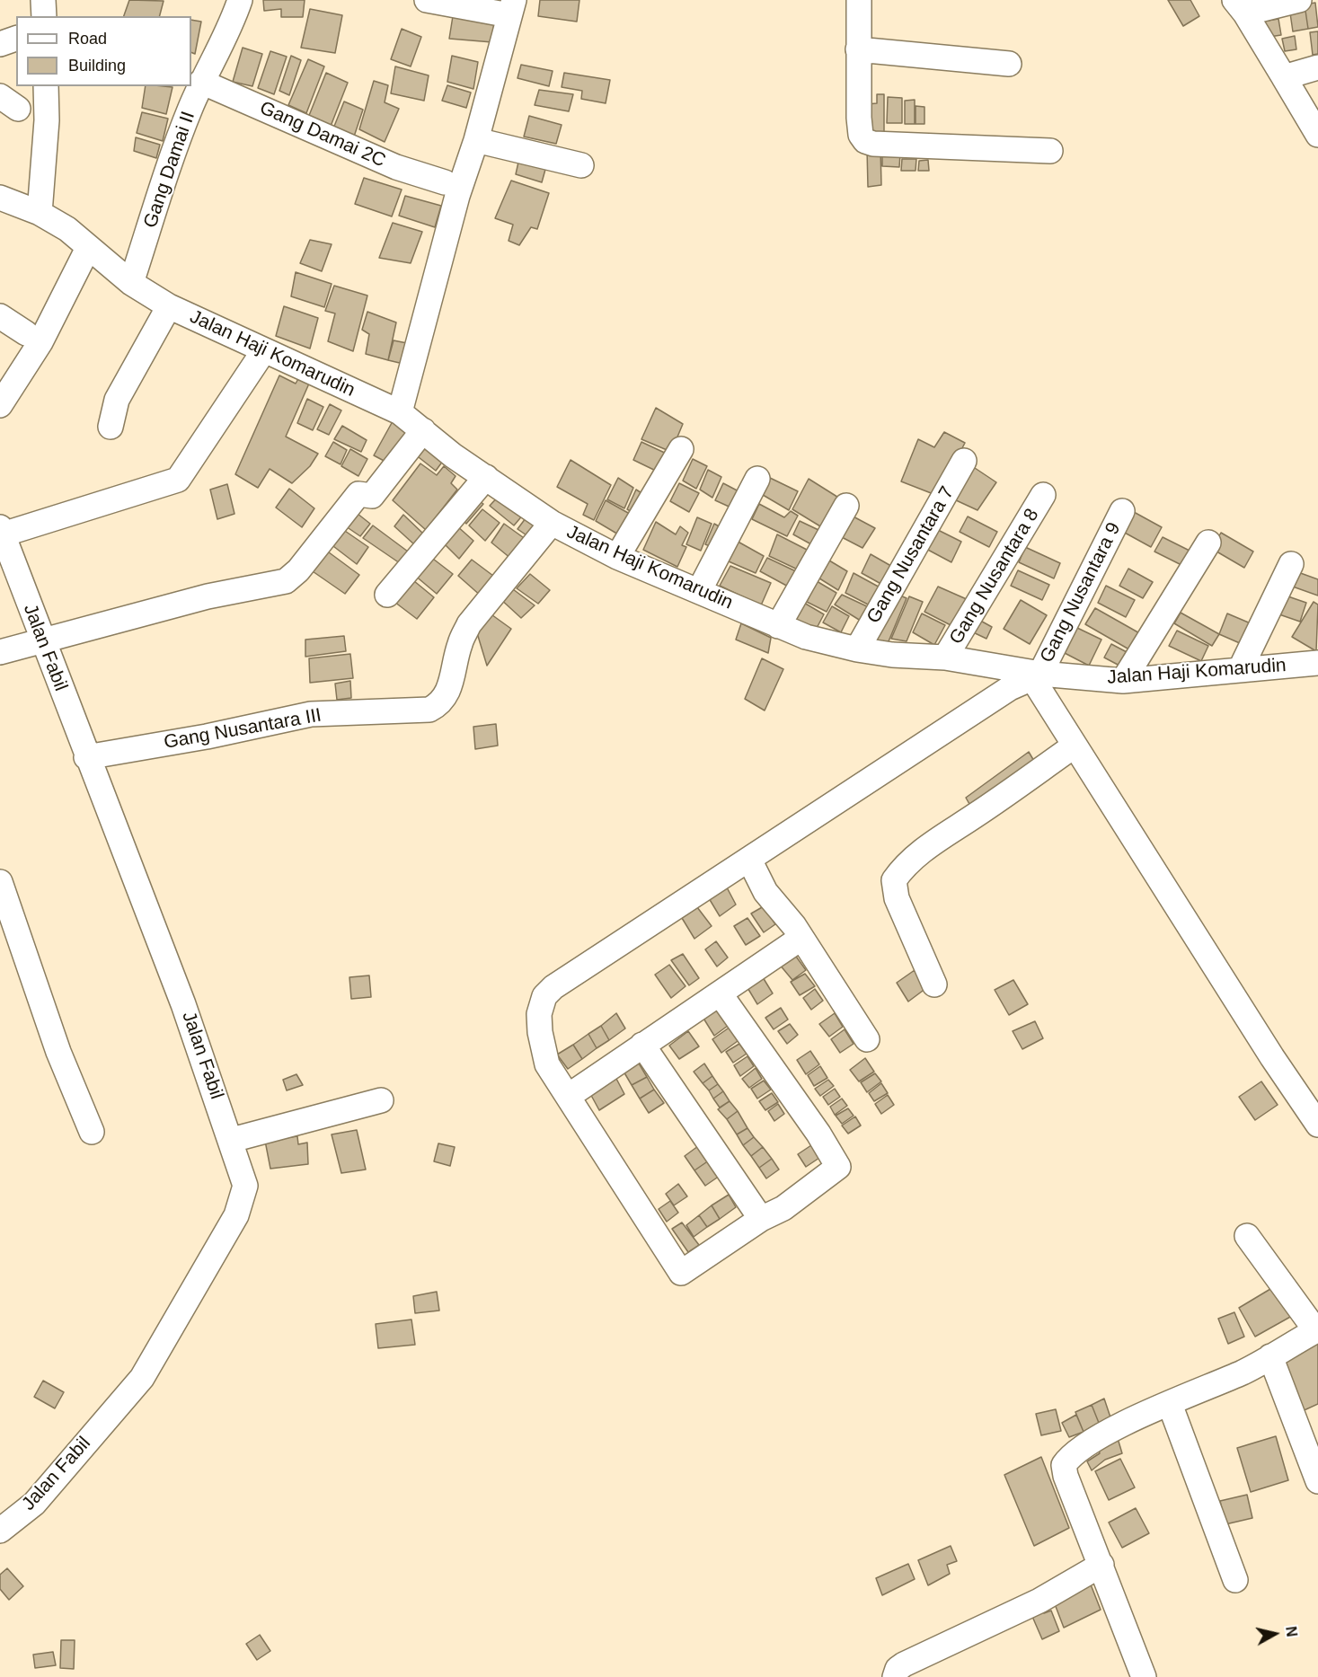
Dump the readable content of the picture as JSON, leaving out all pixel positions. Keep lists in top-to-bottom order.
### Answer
{
  "streets": {
    "street": [
      "Gang Damai 2C",
      "Gang Damai II",
      "Jalan Haji Komarudin",
      "Gang Nusantara 7",
      "Gang Nusantara 8",
      "Gang Nusantara 9",
      "Jalan Fabil",
      "Gang Nusantara III"
    ]
  },
  "crossings": [
    ["Gang Damai 2C", "Gang Damai II"],
    ["Gang Damai II", "Jalan Haji Komarudin"],
    ["Jalan Haji Komarudin", "Gang Nusantara 7"],
    ["Jalan Haji Komarudin", "Gang Nusantara 8"],
    ["Jalan Haji Komarudin", "Gang Nusantara 9"],
    ["Jalan Haji Komarudin", "Gang Nusantara III"],
    ["Jalan Fabil", "Gang Nusantara III"]
  ],
  "legend": ["Road", "Building"],
  "north": "right"
}
